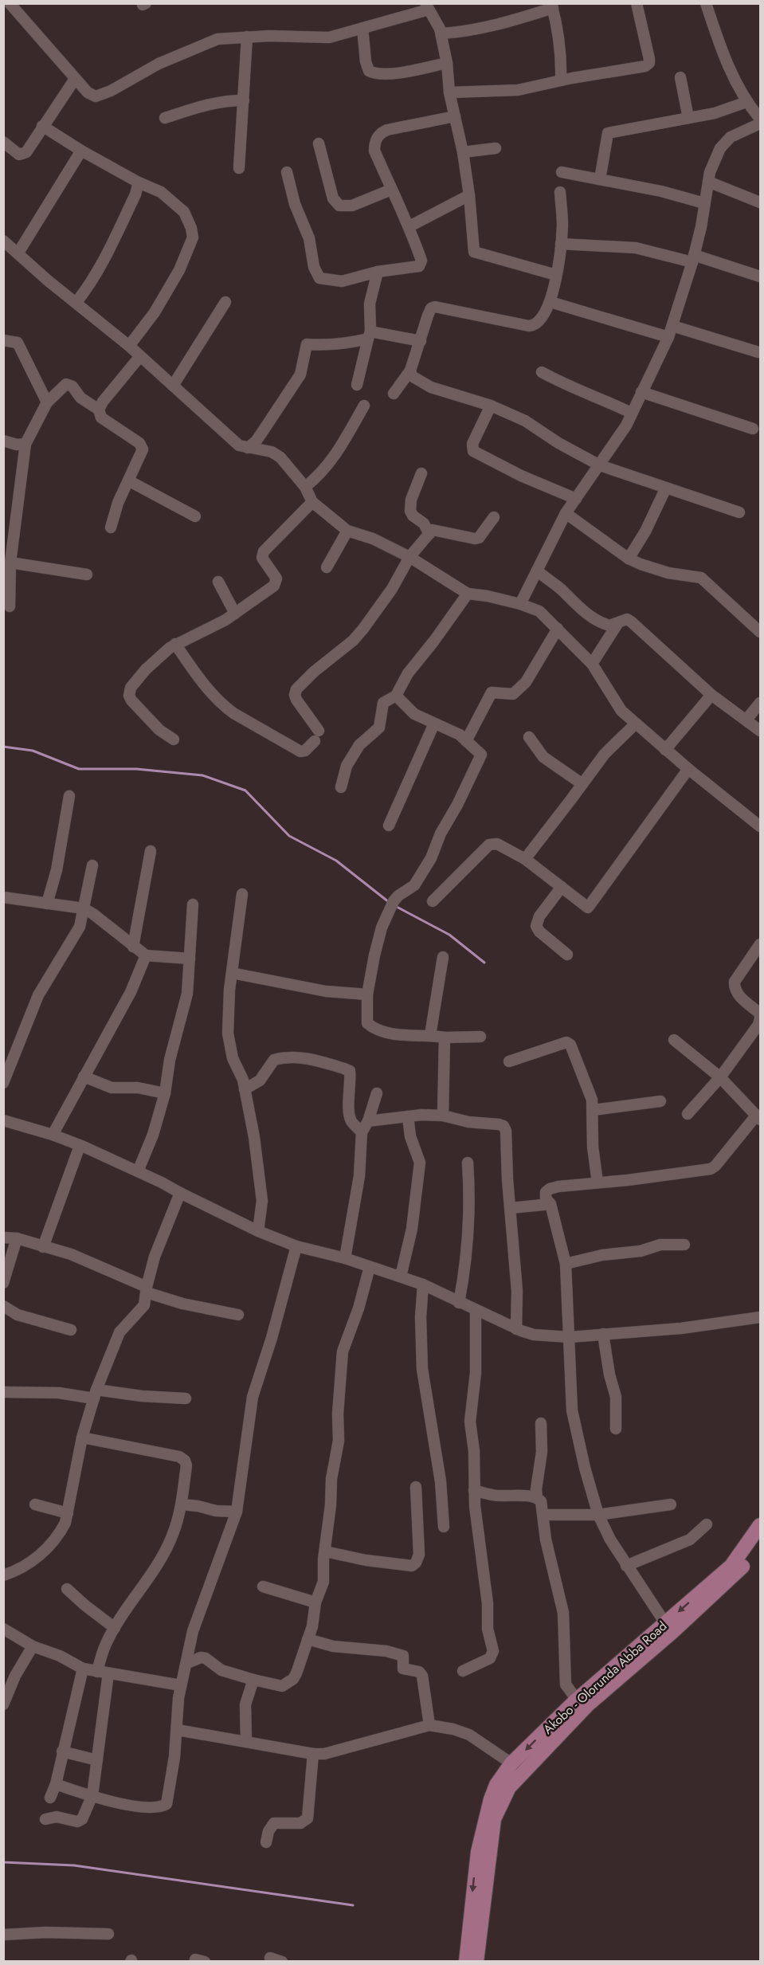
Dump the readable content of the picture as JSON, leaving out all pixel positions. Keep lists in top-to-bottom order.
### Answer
{
  "streets": {
    "main road": ["Akobo - Olorunda Abba Road"]
  }
}
